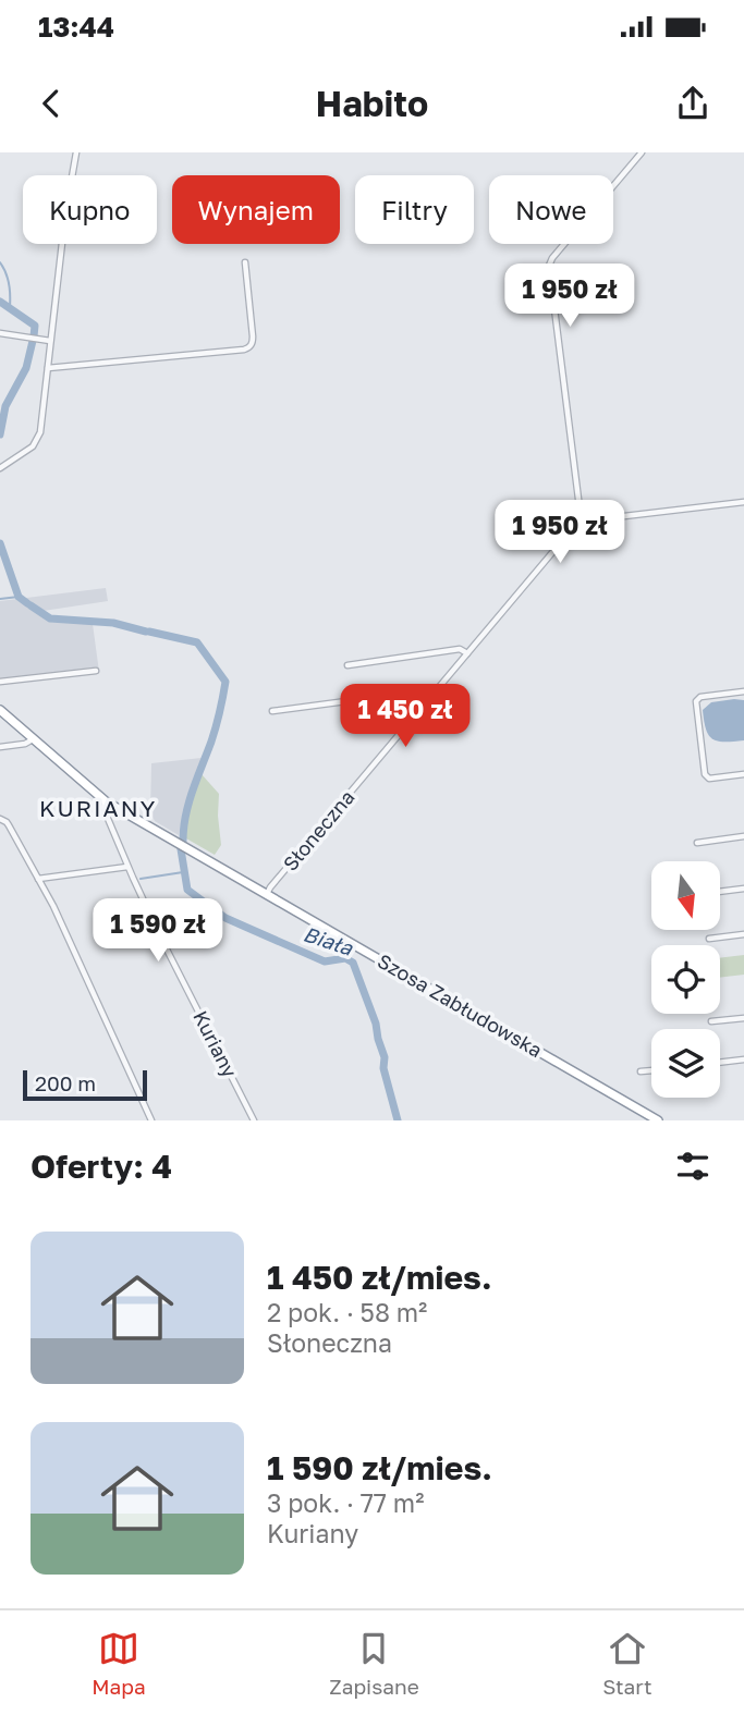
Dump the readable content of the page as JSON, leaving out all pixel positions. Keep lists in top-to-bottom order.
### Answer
{
  "streets": {
    "highway": ["Szosa Zabłudowska"],
    "street": ["Słoneczna", "Kuriany"]
  },
  "crossings": [
    ["Słoneczna", "Szosa Zabłudowska"],
    ["Szosa Zabłudowska", "Kuriany"]
  ],
  "districts": ["KURIANY"],
  "water": ["Biała"],
  "scale_bar": "200 m",
  "north": "bottom",
  "page": {
    "status": "13:44",
    "header": "Habito",
    "chip": [
      "Kupno",
      "Wynajem",
      "Filtry",
      "Nowe"
    ],
    "price": [
      "1 950 zł",
      "1 950 zł",
      "1 450 zł",
      "1 590 zł"
    ],
    "scale": "200 m",
    "heading": "Oferty: 4",
    "list": [
      {
        "name": "1 450 zł/mies.",
        "note": "2 pok. · 58 m² · Słoneczna"
      },
      {
        "name": "1 590 zł/mies.",
        "note": "3 pok. · 77 m² · Kuriany"
      }
    ],
    "tabs": ["Mapa", "Zapisane", "Start"]
  }
}
